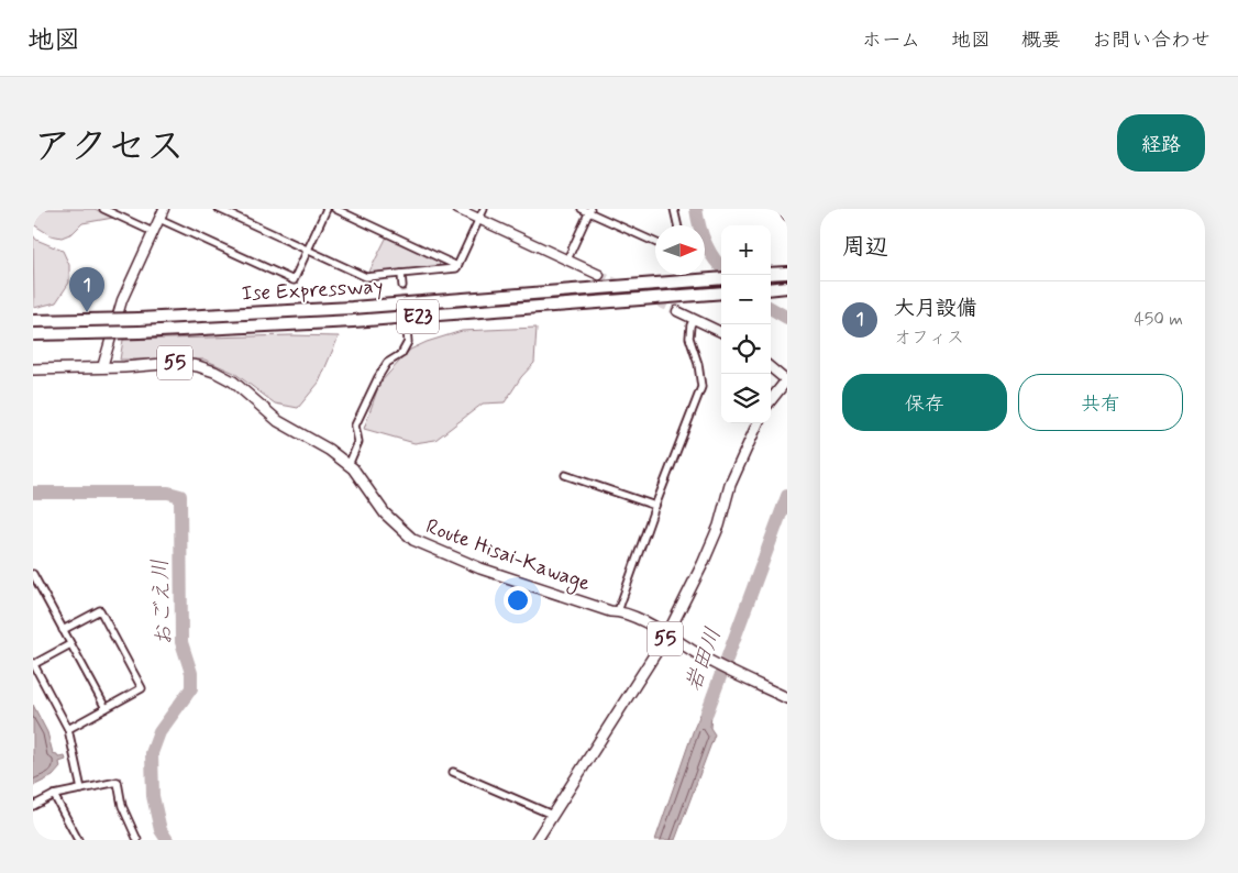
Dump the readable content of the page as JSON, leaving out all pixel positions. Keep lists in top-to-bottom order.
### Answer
{
  "streets": {
    "highway": ["Ise Expressway", "E23"],
    "main road": ["55", "Route Hisai-Kawage"]
  },
  "crossings": [
    ["55", "Route Hisai-Kawage"]
  ],
  "water": ["おごえ川", "岩田川"],
  "north": "right",
  "page": {
    "header": "地図",
    "nav": [
      "ホーム",
      "地図",
      "概要",
      "お問い合わせ"
    ],
    "title": "アクセス",
    "buttons": [
      "経路",
      ["保存", "共有"]
    ],
    "heading": "周辺",
    "map_buttons": ["+", "−"],
    "pins": "1",
    "list": [
      {
        "mark": "1",
        "name": "大月設備",
        "note": "オフィス",
        "value": "450 m"
      }
    ]
  }
}
